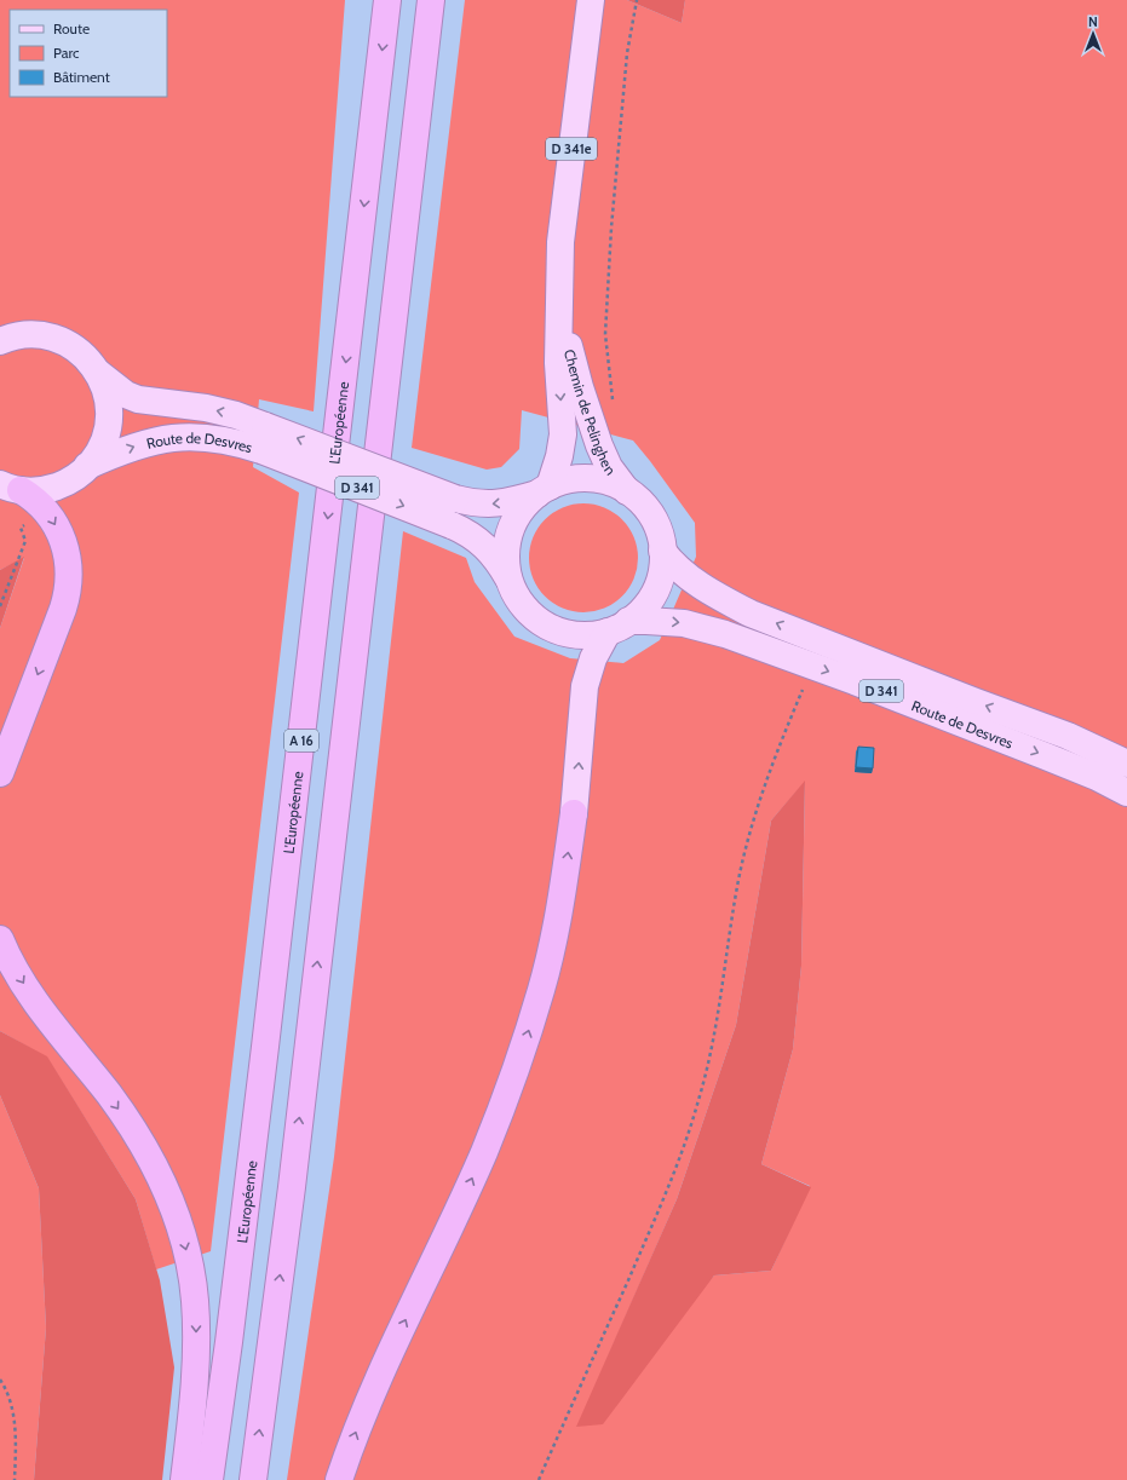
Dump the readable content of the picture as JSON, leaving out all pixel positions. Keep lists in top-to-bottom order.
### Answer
{
  "streets": {
    "highway": ["L'Européenne", "A 16"],
    "main road": [
      "D 341e",
      "Chemin de Pelinghen",
      "Route de Desvres",
      "D 341"
    ]
  },
  "crossings": [
    ["Chemin de Pelinghen", "Route de Desvres"]
  ],
  "legend": ["Route", "Parc", "Bâtiment"],
  "north": "top"
}
